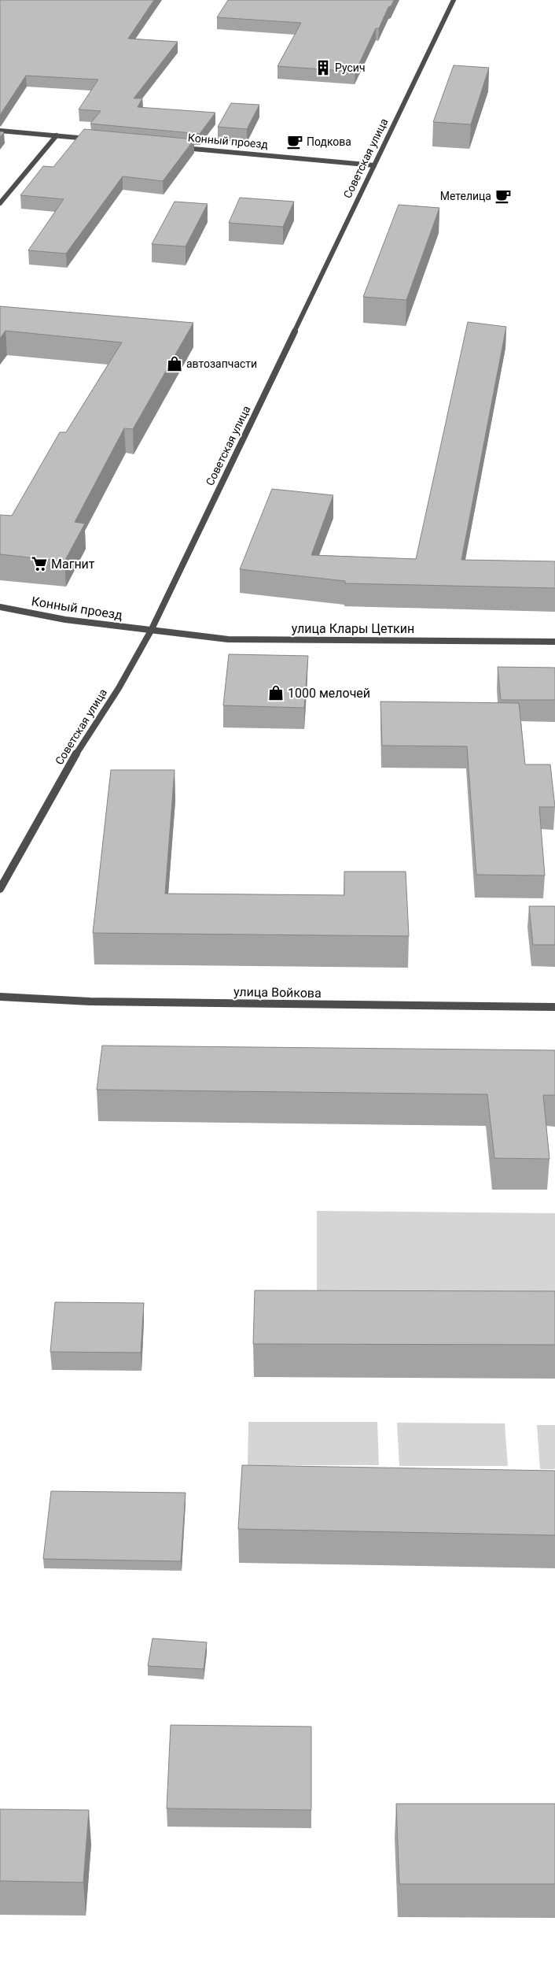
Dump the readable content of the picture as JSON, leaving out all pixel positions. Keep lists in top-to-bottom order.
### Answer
{
  "streets": {
    "street": [
      "Конный проезд",
      "Советская улица",
      "улица Клары Цеткин",
      "улица Войкова"
    ]
  },
  "crossings": [
    ["Конный проезд", "Советская улица"],
    ["Конный проезд", "улица Клары Цеткин"],
    ["Советская улица", "улица Клары Цеткин"]
  ],
  "places": {
    "building": ["Русич"],
    "cafe": ["Подкова", "Метелица"],
    "shop": ["автозапчасти", "1000 мелочей"],
    "supermarket": ["Магнит"]
  }
}
